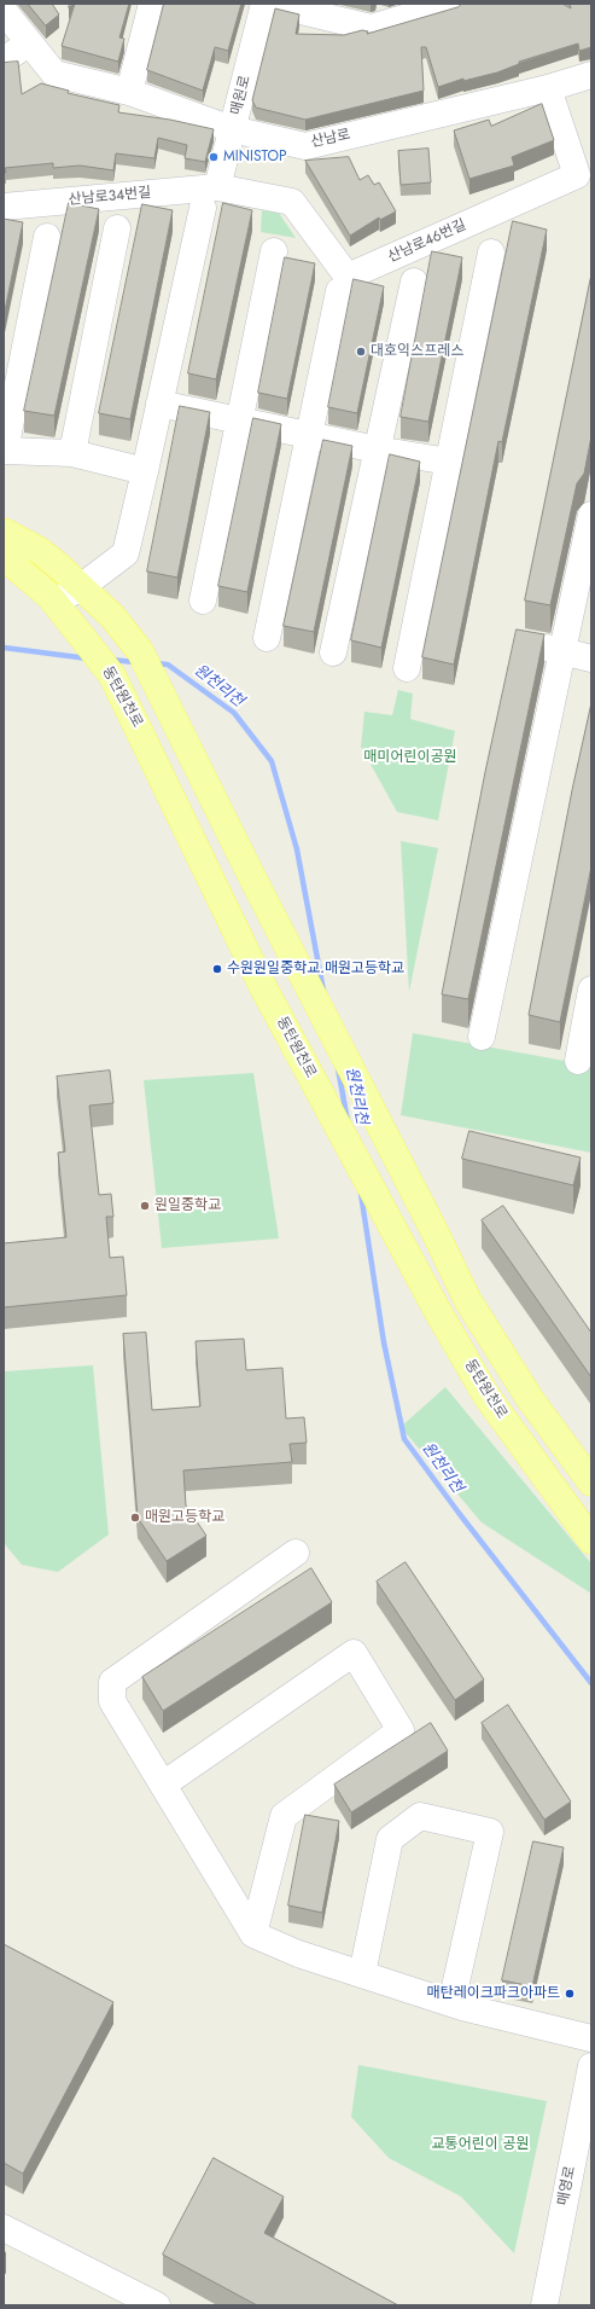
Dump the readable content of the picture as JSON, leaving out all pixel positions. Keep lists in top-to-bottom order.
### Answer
{
  "streets": {
    "main road": ["동탄원천로"],
    "street": [
      "매원로",
      "산남로",
      "산남로34번길",
      "산남로46번길",
      "매영로"
    ]
  },
  "crossings": [
    ["매원로", "산남로"],
    ["매원로", "산남로34번길"],
    ["매원로", "산남로46번길"],
    ["매원로", "동탄원천로"],
    ["산남로", "산남로46번길"],
    ["산남로34번길", "산남로46번길"]
  ],
  "water": ["원천리천"],
  "parks": ["매미어린이공원", "교통어린이 공원"],
  "places": [
    "MINISTOP",
    "대호익스프레스",
    "수원원일중학교.매원고등학교",
    "원일중학교",
    "매원고등학교",
    "매탄레이크파크아파트"
  ]
}
